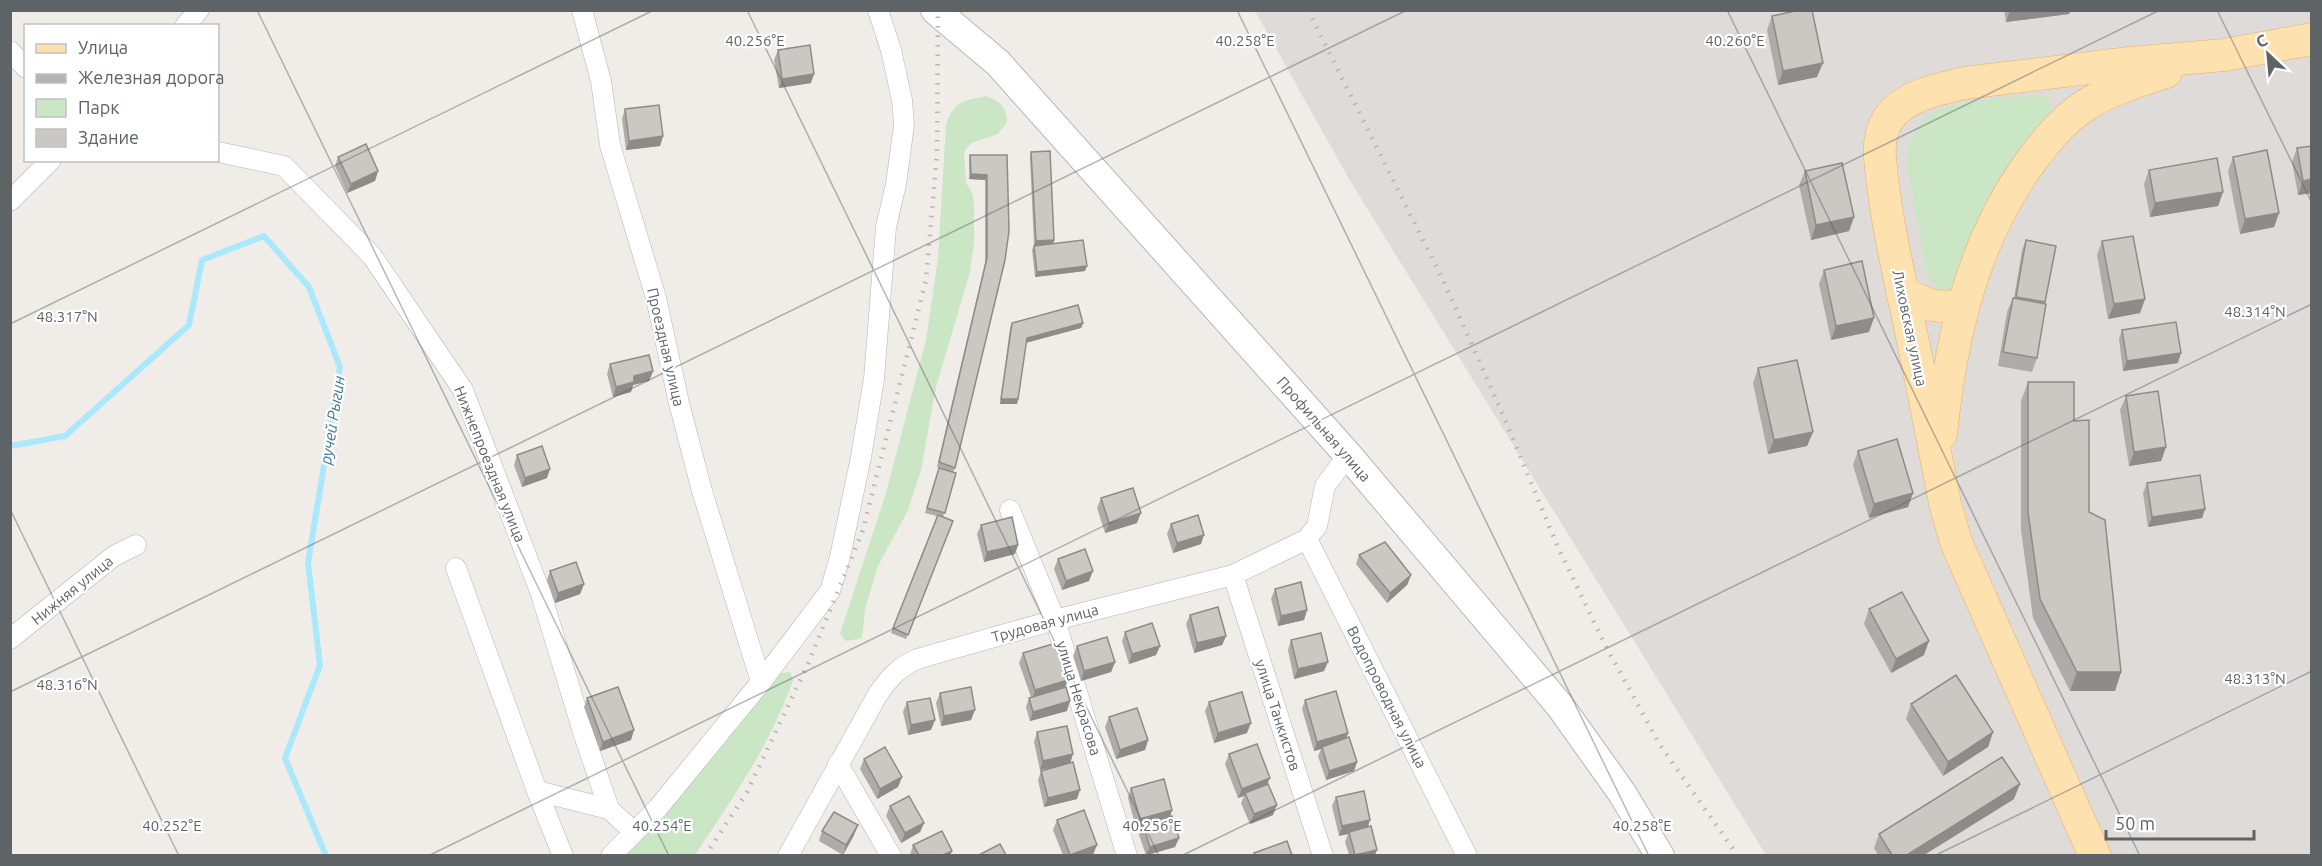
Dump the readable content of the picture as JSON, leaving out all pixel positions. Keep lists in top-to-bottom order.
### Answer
{
  "streets": {
    "main road": ["Лиховская улица", "Профильная улица"],
    "street": [
      "Проездная улица",
      "Нижнепроездная улица",
      "Нижняя улица",
      "Трудовая улица",
      "Водопроводная улица",
      "улица Некрасова",
      "улица Танкистов"
    ]
  },
  "crossings": [
    ["Трудовая улица", "Водопроводная улица"],
    ["Трудовая улица", "улица Некрасова"],
    ["Трудовая улица", "улица Танкистов"]
  ],
  "water": ["ручей Рыгин"],
  "legend": [
    "Улица",
    "Железная дорога",
    "Парк",
    "Здание"
  ],
  "scale_bar": "50 m",
  "north": "top left",
  "coordinates": [
    "40.256°E",
    "40.258°E",
    "40.260°E",
    "48.314°N",
    "48.317°N",
    "48.313°N",
    "48.316°N",
    "40.252°E",
    "40.254°E"
  ]
}
